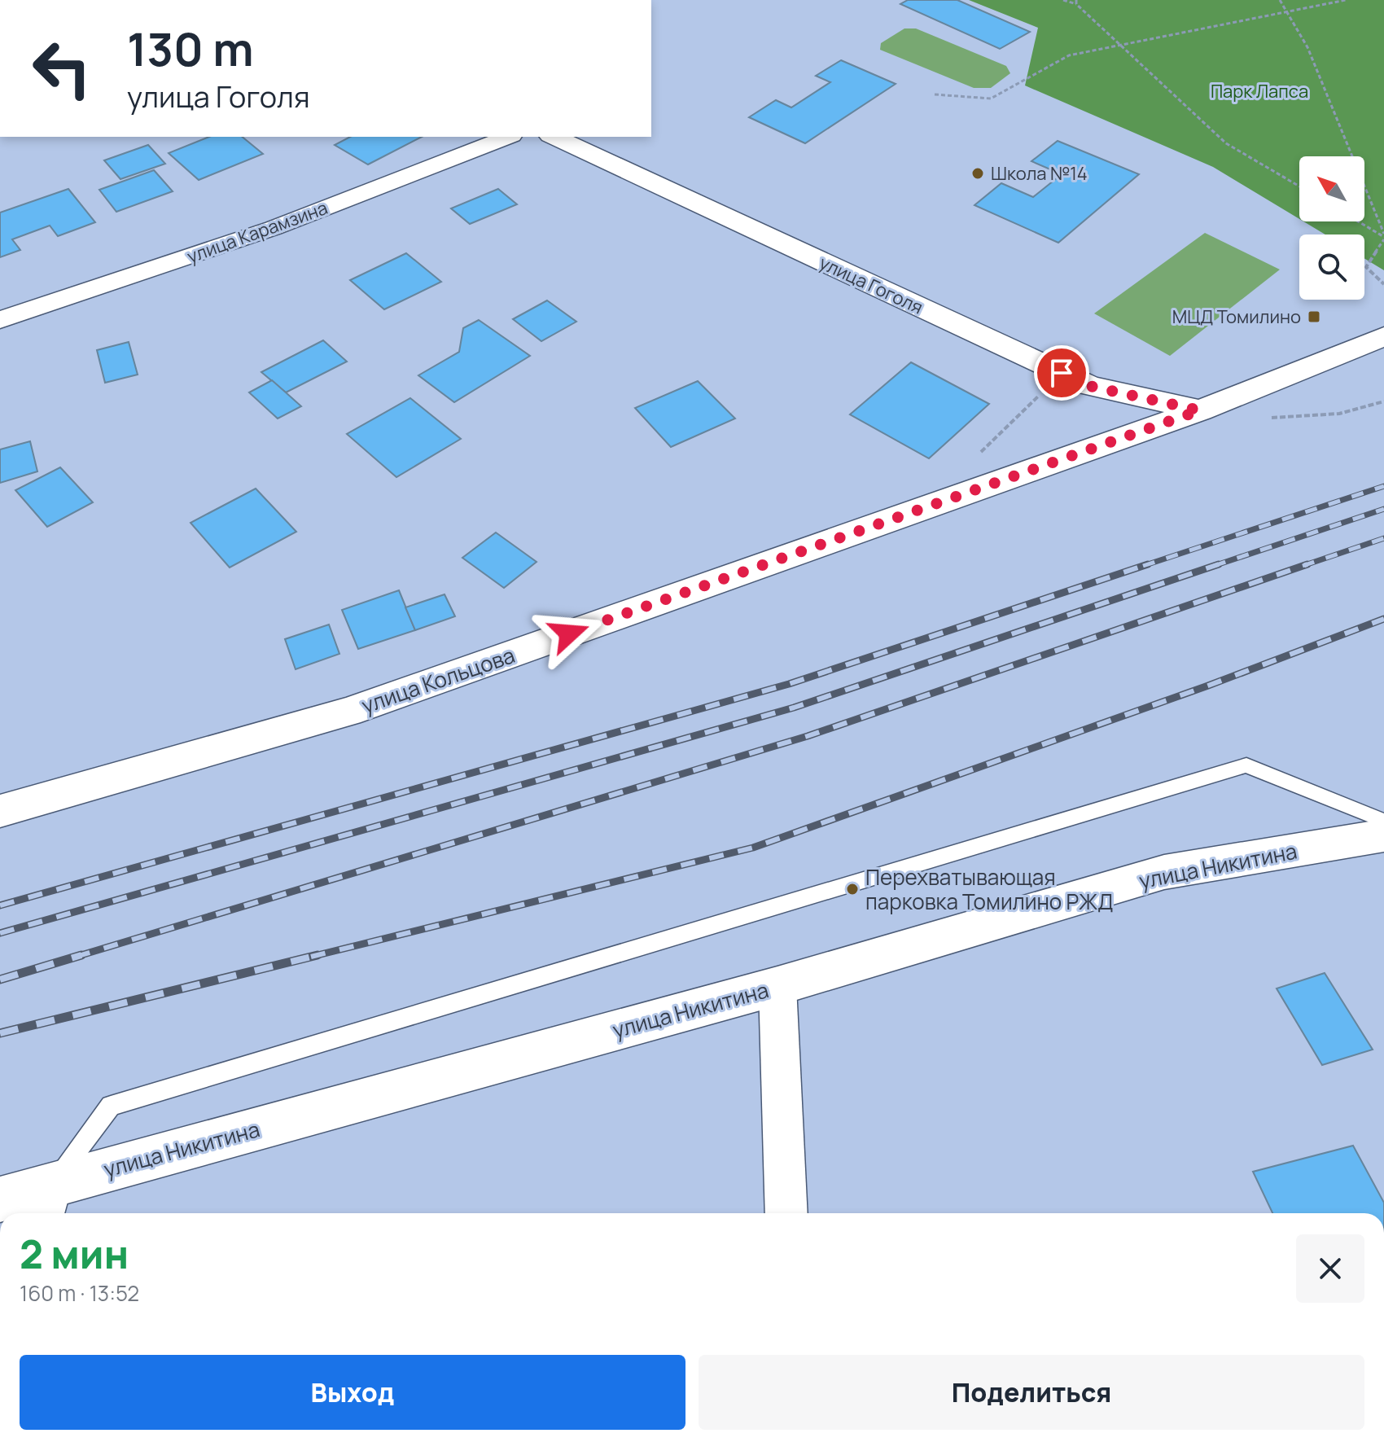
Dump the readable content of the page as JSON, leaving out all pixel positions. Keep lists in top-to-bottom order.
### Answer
{
  "streets": {
    "street": [
      "улица Карамзина",
      "улица Гоголя",
      "улица Кольцова",
      "улица Никитина"
    ]
  },
  "crossings": [
    ["улица Гоголя", "улица Кольцова"]
  ],
  "parks": ["Парк Лапса"],
  "places": {
    "other": ["Школа №14", "Перехватывающая парковка Томилино РЖД"],
    "transit": ["МЦД Томилино"]
  },
  "north": "top left",
  "page": {
    "turn": ["130 m", "улица Гоголя"],
    "heading": ["2 мин", "160 m · 13:52"],
    "buttons": ["Выход", "Поделиться"]
  }
}
